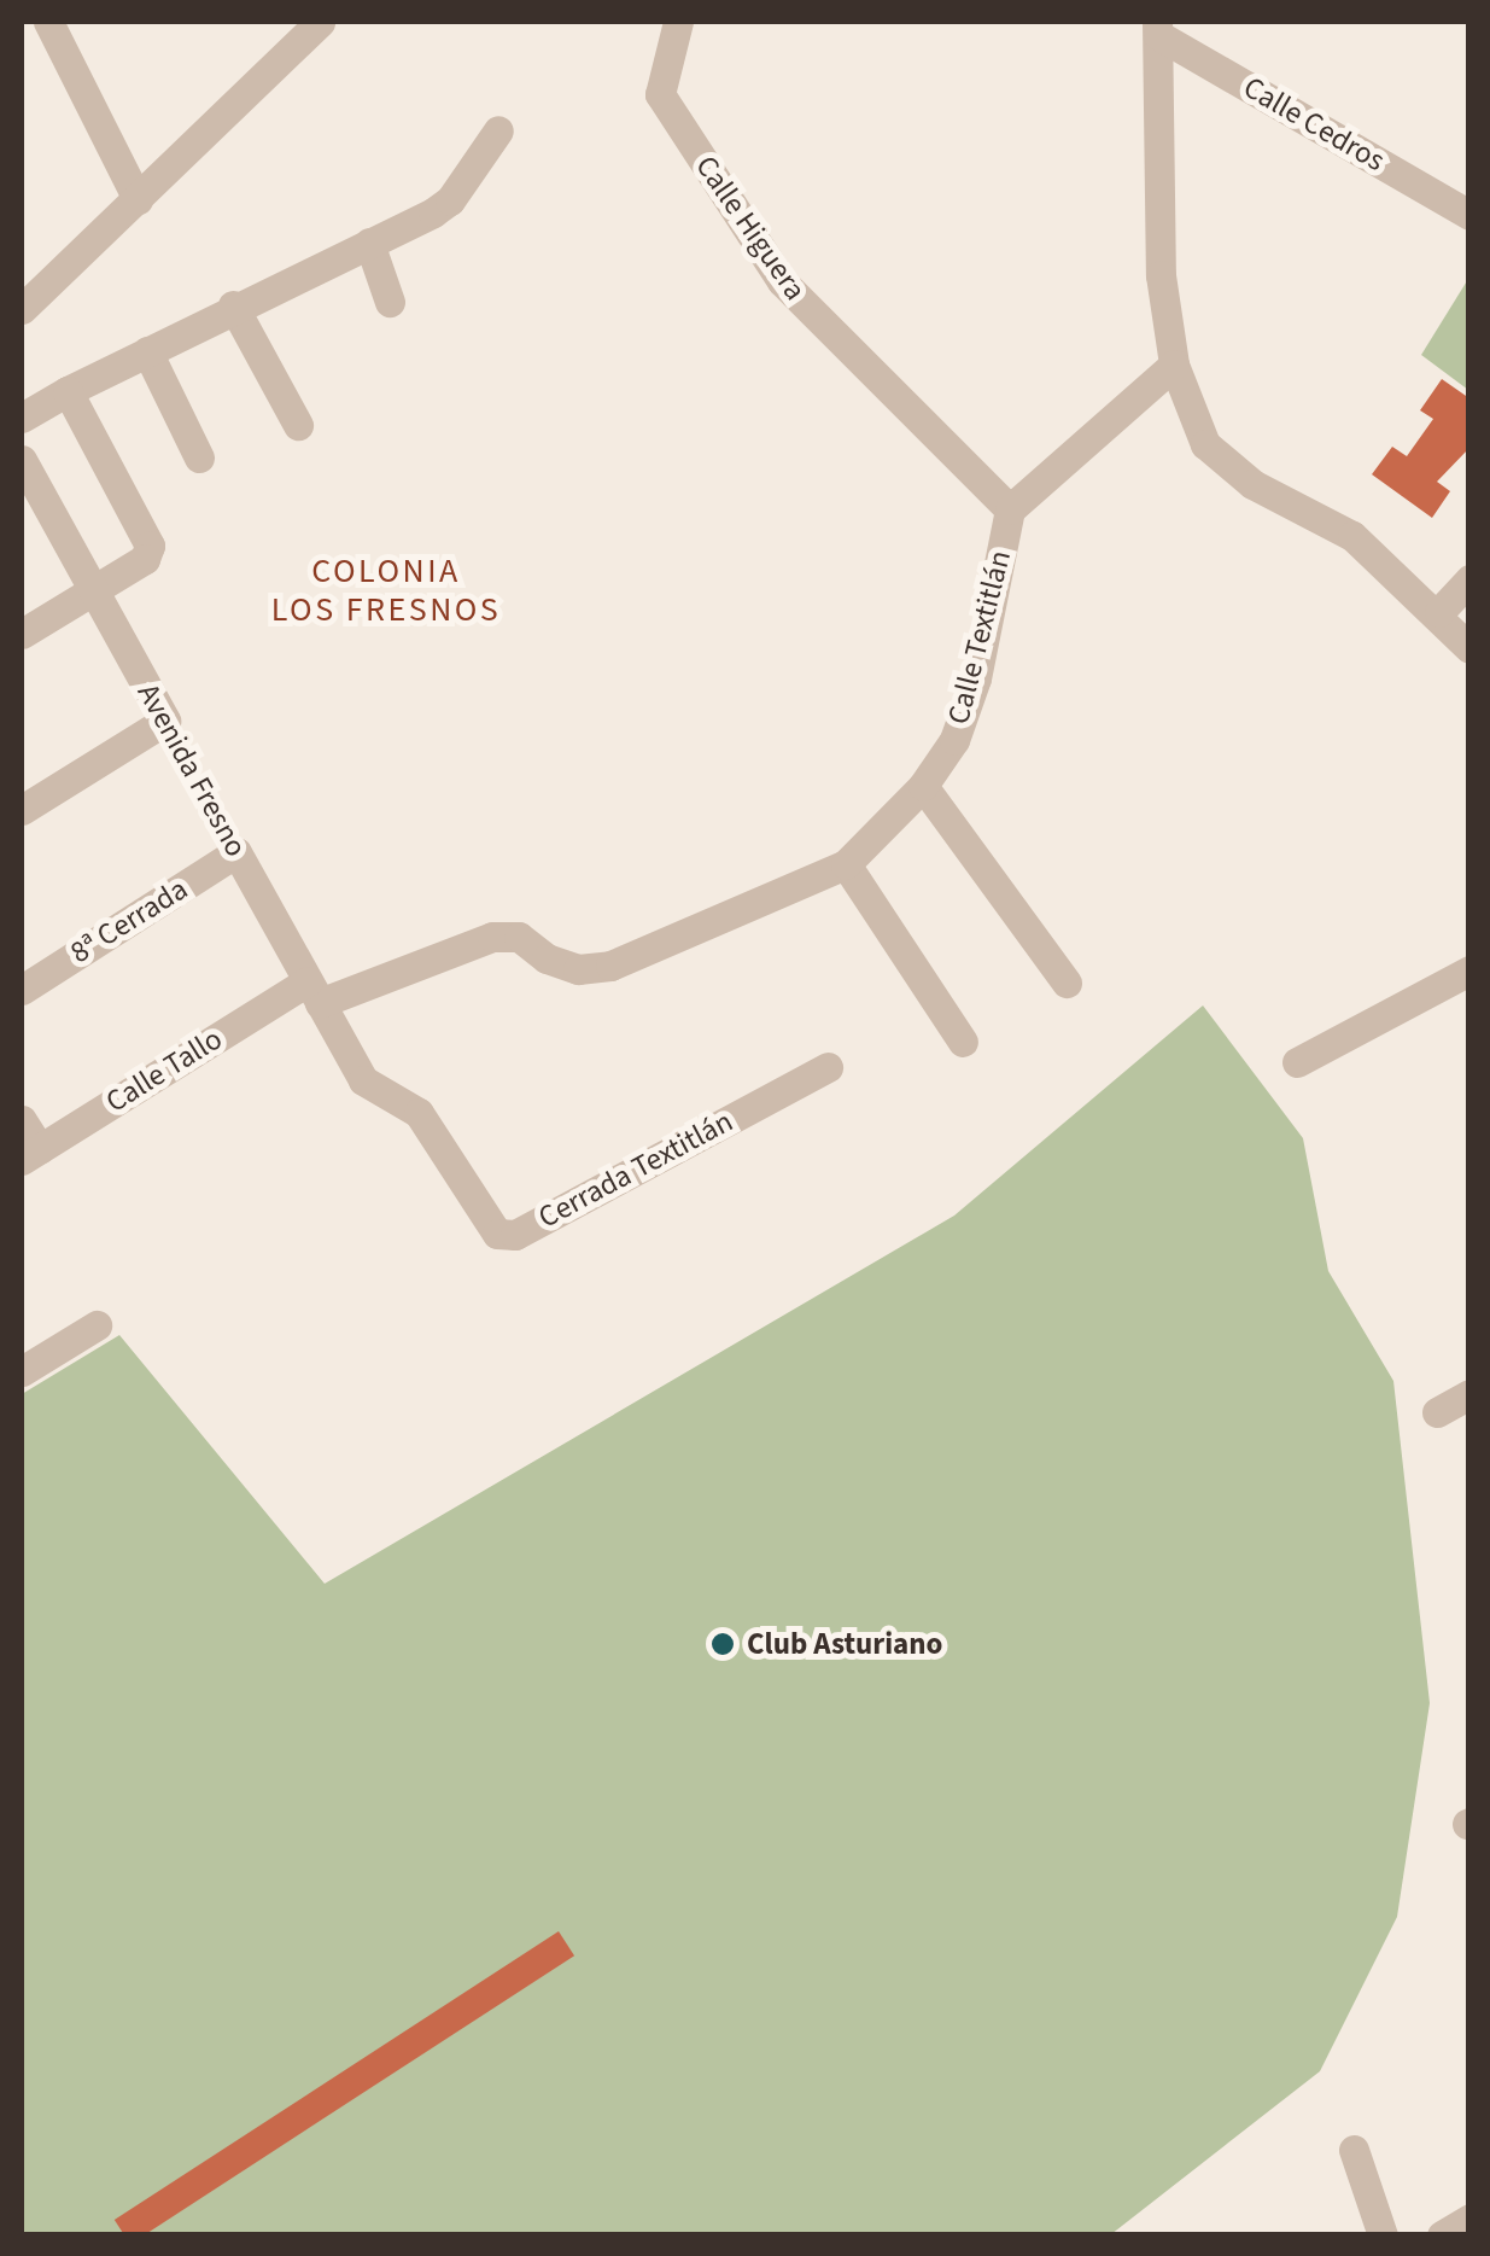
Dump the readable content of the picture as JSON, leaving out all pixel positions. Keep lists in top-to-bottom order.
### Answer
{
  "streets": {
    "street": [
      "Calle Cedros",
      "Calle Higuera",
      "Calle Textitlán",
      "Avenida Fresno",
      "8ª Cerrada",
      "Calle Tallo",
      "Cerrada Textitlán"
    ]
  },
  "crossings": [
    ["Calle Higuera", "Calle Textitlán"],
    ["Calle Textitlán", "Avenida Fresno"],
    ["Calle Textitlán", "Calle Tallo"],
    ["Avenida Fresno", "8ª Cerrada"],
    ["Avenida Fresno", "Calle Tallo"],
    ["Avenida Fresno", "Cerrada Textitlán"]
  ],
  "districts": ["COLONIA LOS FRESNOS"],
  "places": ["Club Asturiano"]
}
